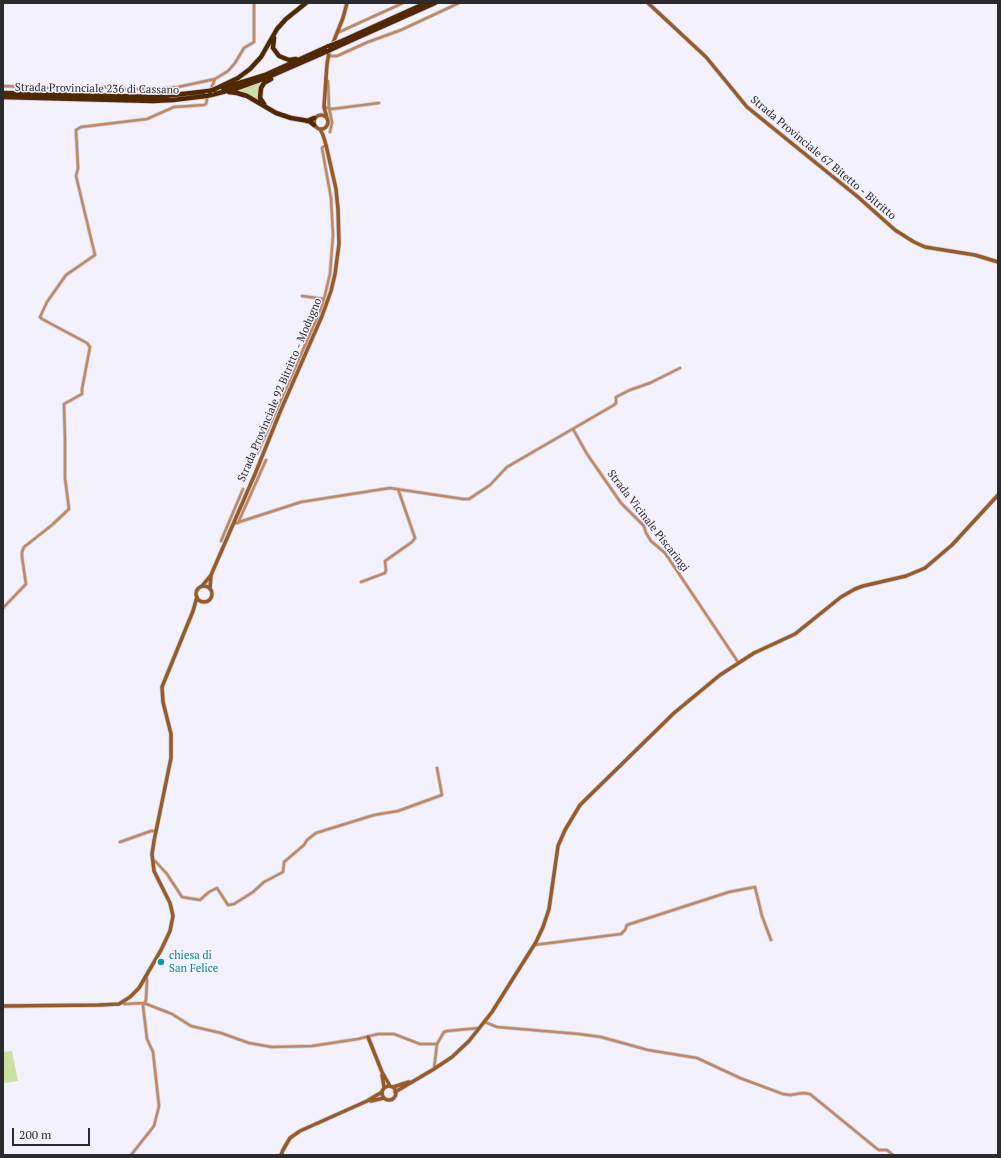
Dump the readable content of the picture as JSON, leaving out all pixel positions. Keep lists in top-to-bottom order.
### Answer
{
  "streets": {
    "highway": ["Strada Provinciale 236 di Cassano"],
    "main road": ["Strada Provinciale 67 Bitetto - Bitritto", "Strada Provinciale 92 Bitritto - Modugno"],
    "street": ["Strada Vicinale Piscaringi"]
  },
  "places": ["chiesa di San Felice"],
  "scale_bar": "200 m"
}
